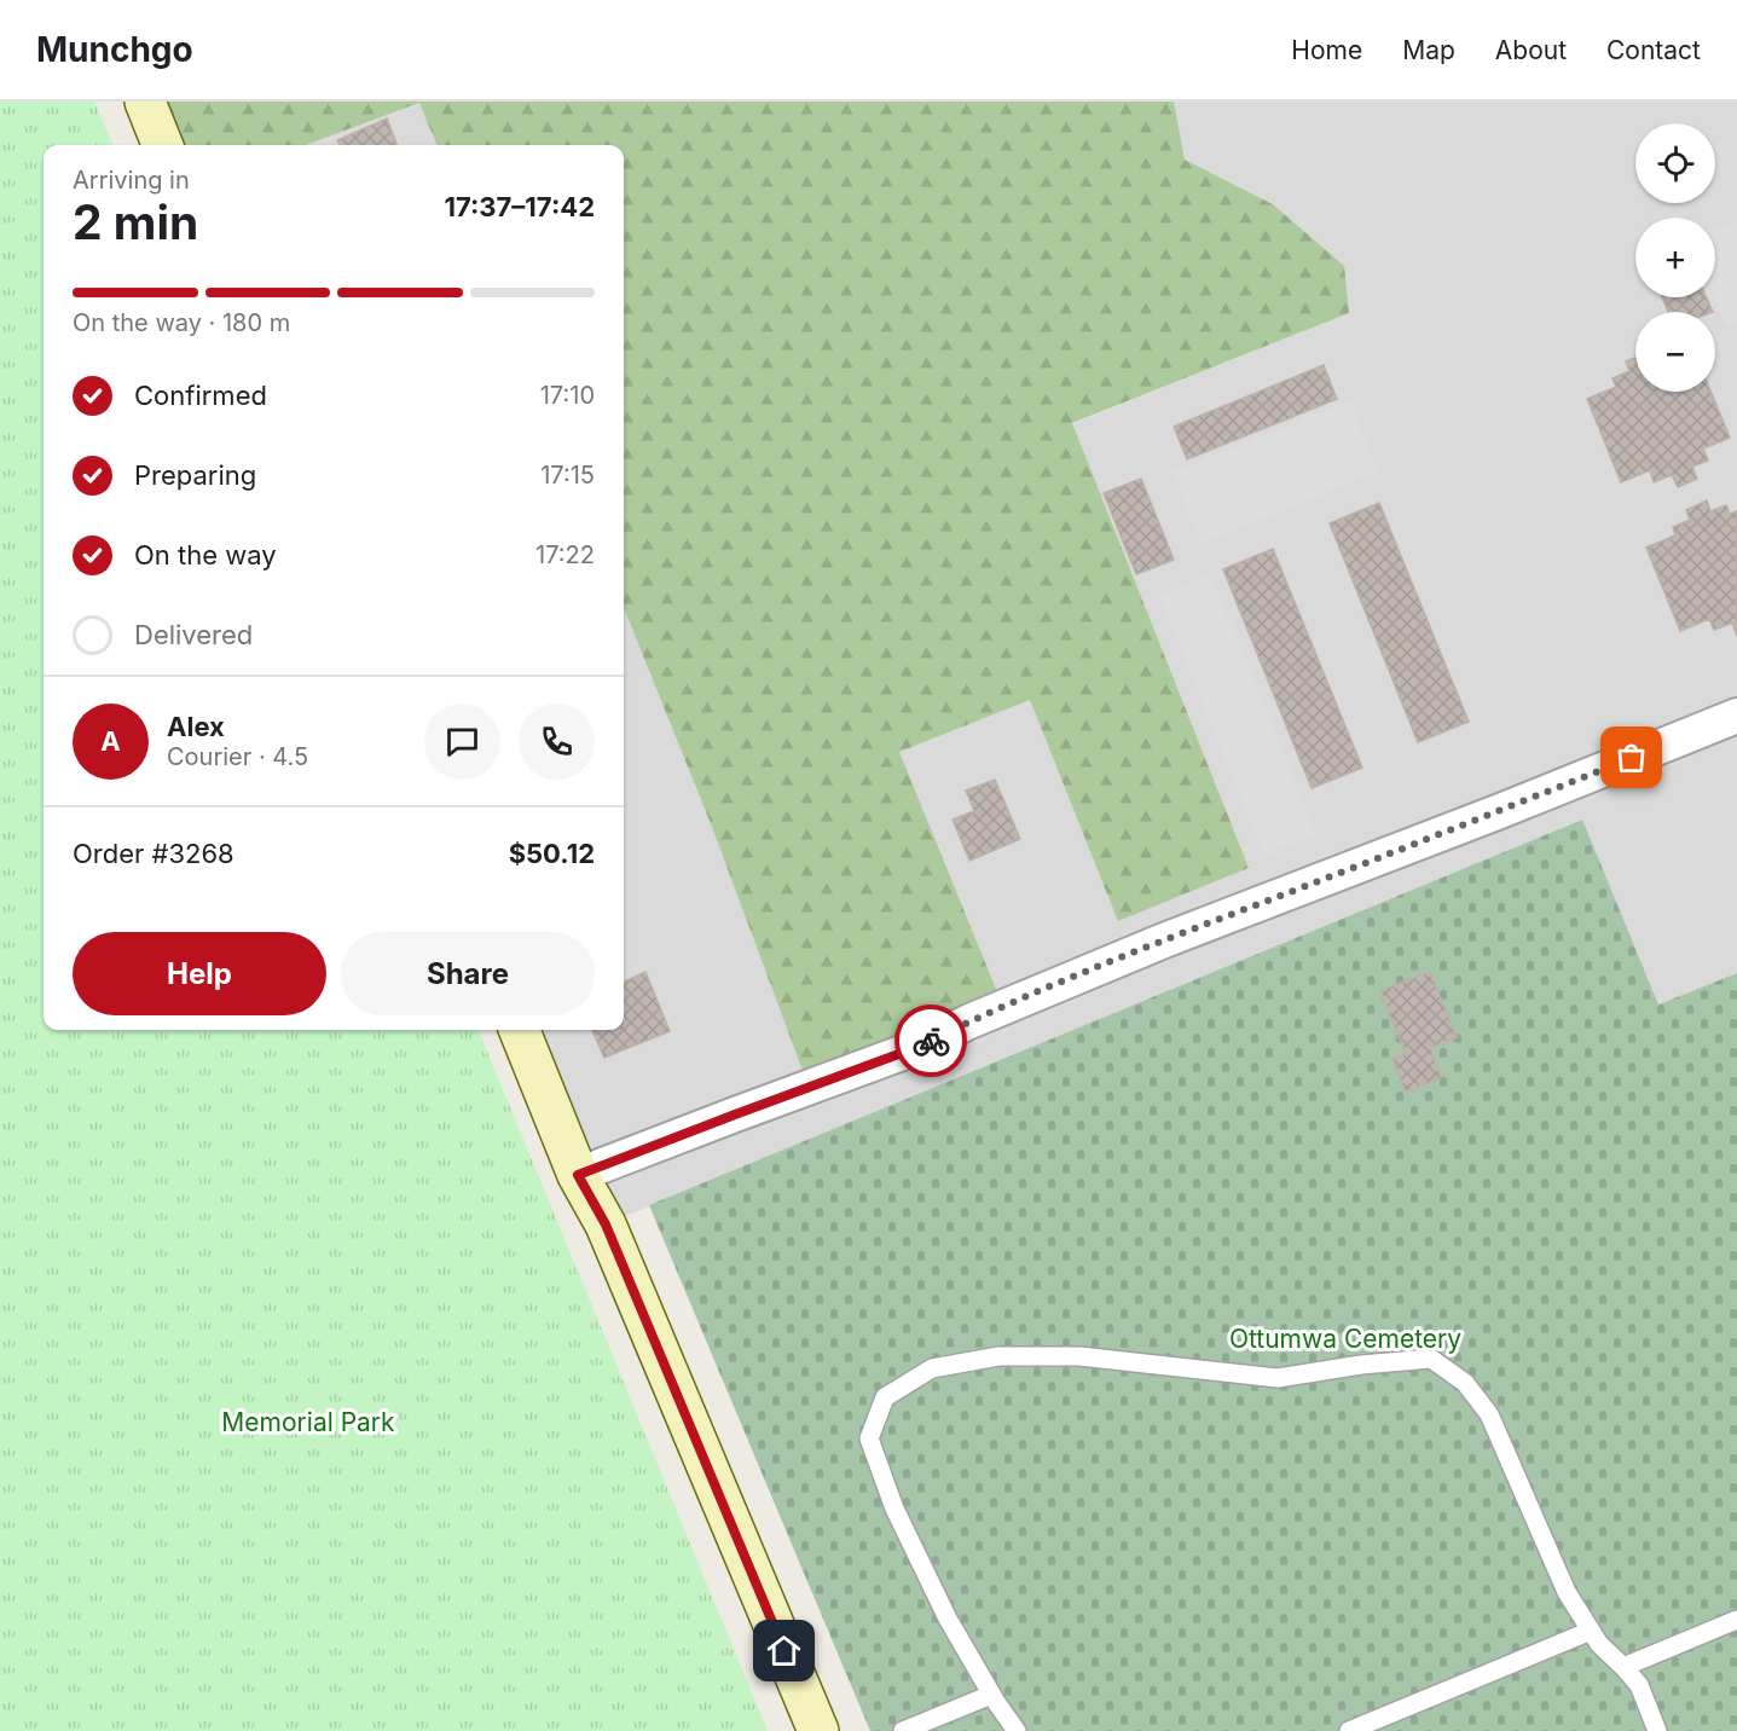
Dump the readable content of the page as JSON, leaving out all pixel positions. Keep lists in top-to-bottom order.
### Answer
{
  "parks": ["Ottumwa Cemetery", "Memorial Park"],
  "page": {
    "header": "Munchgo",
    "nav": [
      "Home",
      "Map",
      "About",
      "Contact"
    ],
    "map_buttons": ["+", "−"],
    "heading": ["2 min", "Arriving in", "17:37–17:42"],
    "panel": [
      "Alex",
      "Courier · 4.5",
      "Order #3268",
      "$50.12"
    ],
    "bar": "On the way · 180 m",
    "list": [
      ["Confirmed", "17:10"],
      ["Preparing", "17:15"],
      ["On the way", "17:22"],
      "Delivered"
    ],
    "round": "A",
    "buttons": ["Help", "Share"]
  }
}
